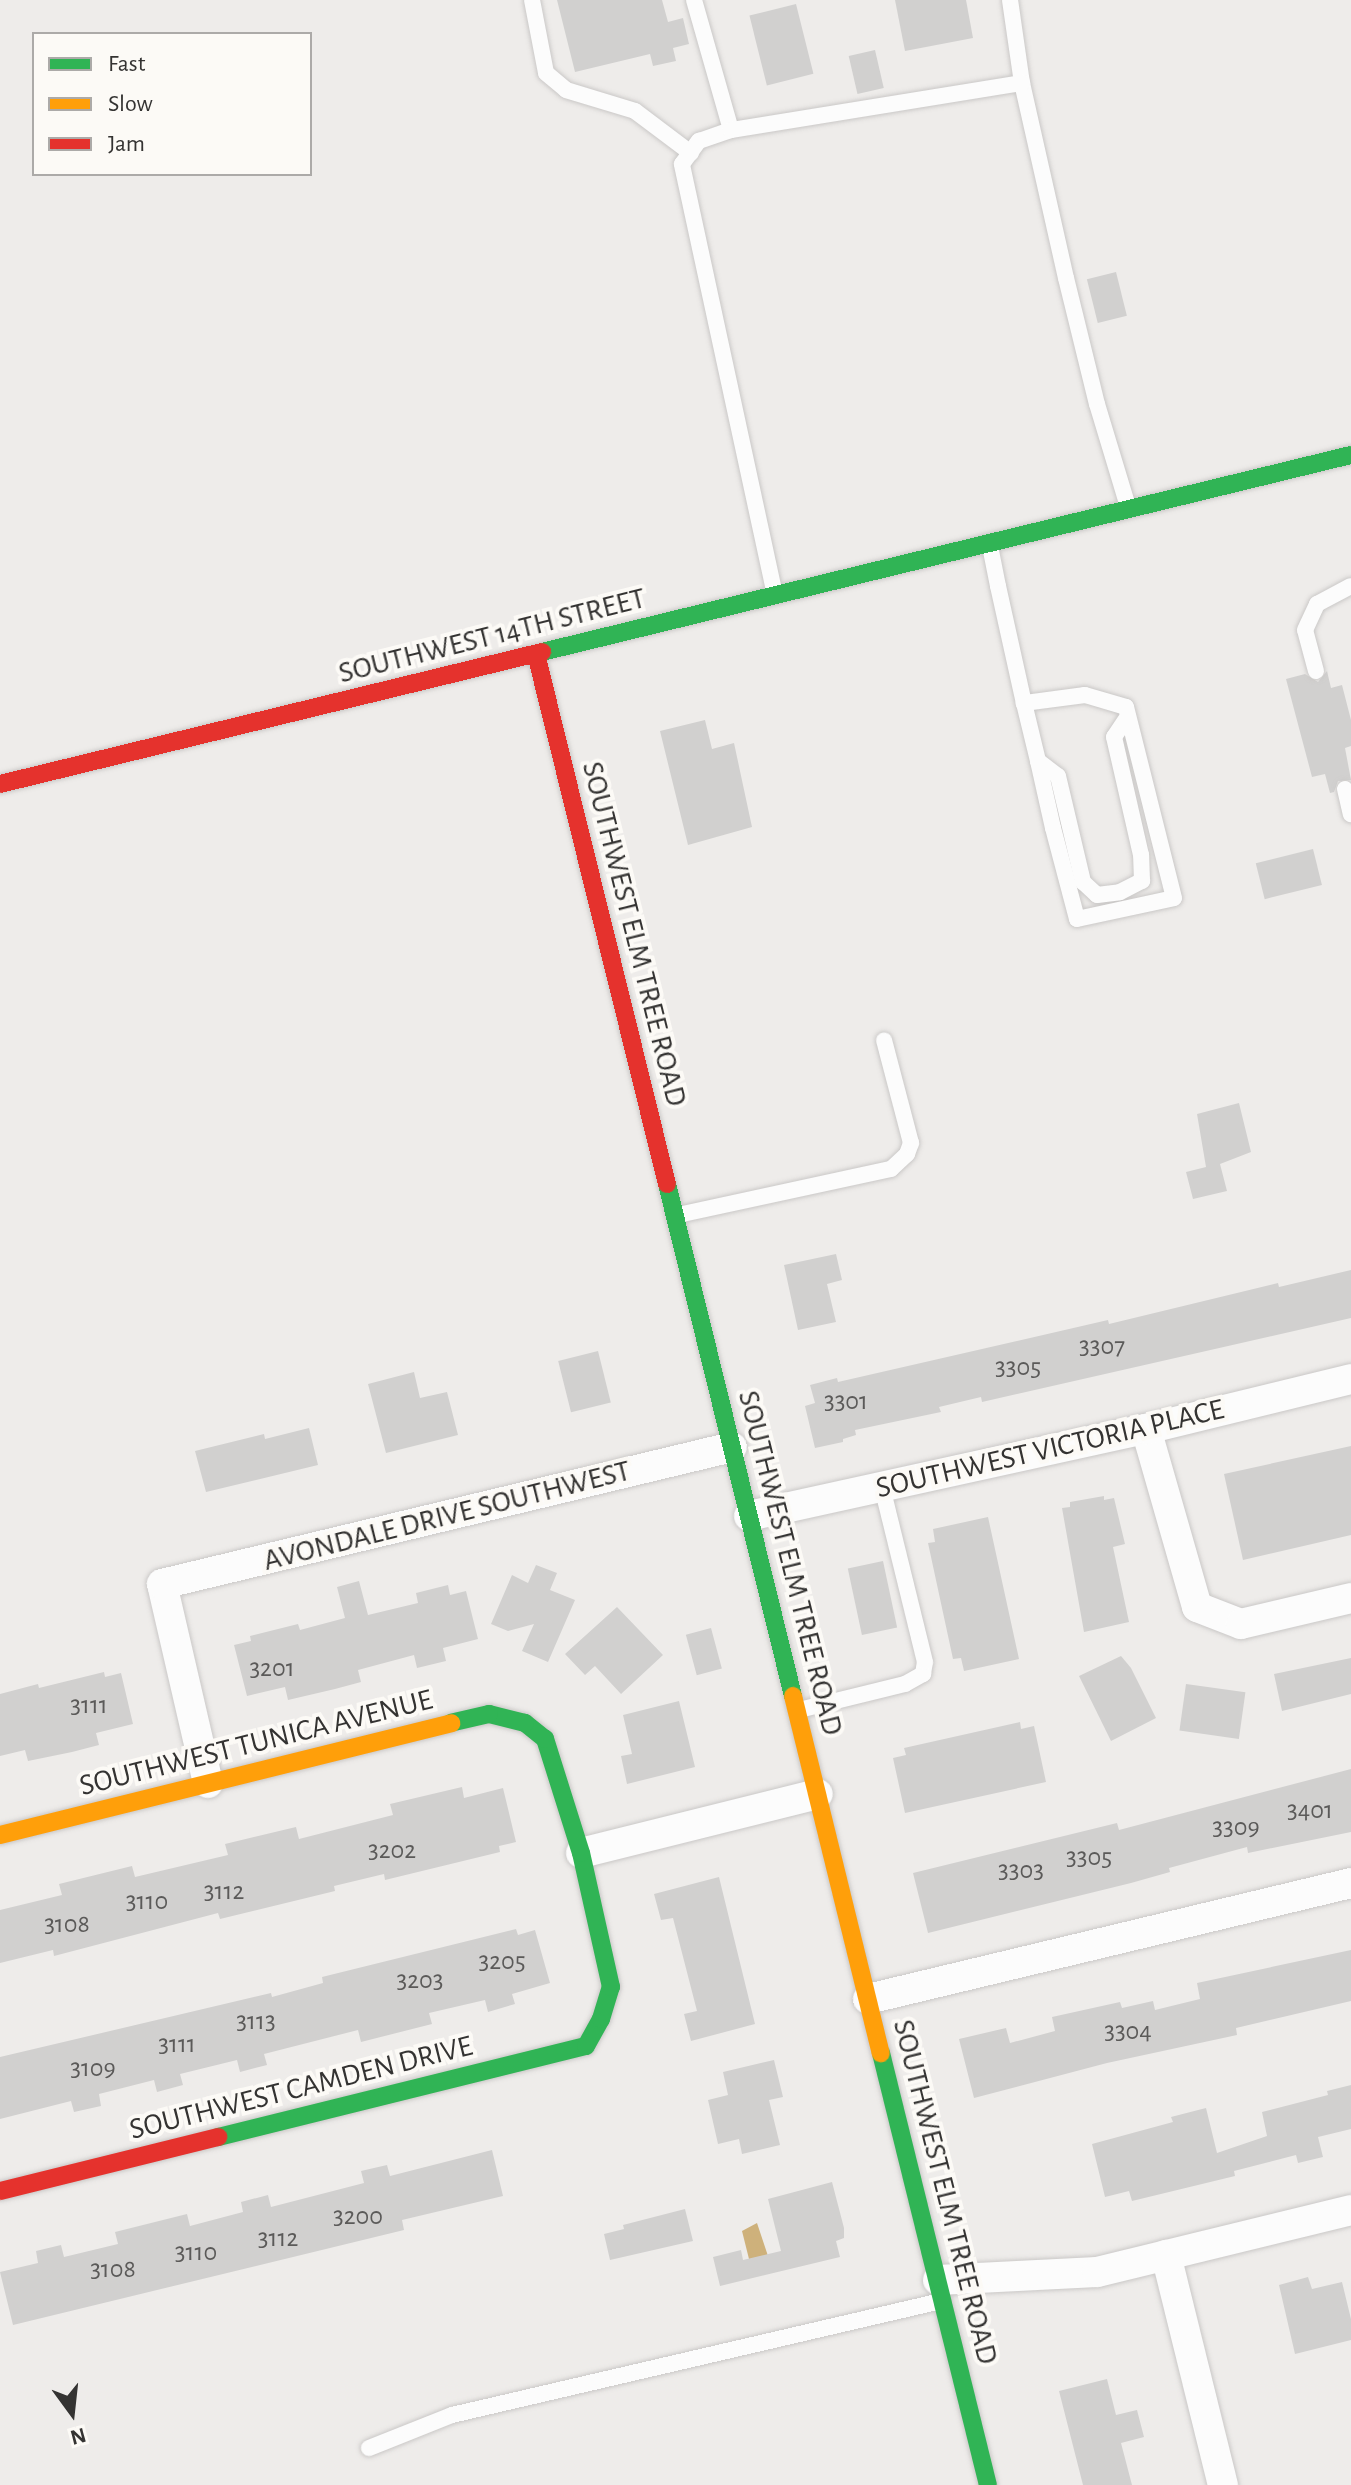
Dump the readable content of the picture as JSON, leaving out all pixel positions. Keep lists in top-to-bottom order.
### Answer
{
  "streets": {
    "street": [
      "SOUTHWEST 14TH STREET",
      "SOUTHWEST ELM TREE ROAD",
      "SOUTHWEST VICTORIA PLACE",
      "AVONDALE DRIVE SOUTHWEST",
      "SOUTHWEST TUNICA AVENUE",
      "SOUTHWEST CAMDEN DRIVE"
    ]
  },
  "crossings": [
    ["SOUTHWEST 14TH STREET", "SOUTHWEST ELM TREE ROAD"],
    ["SOUTHWEST ELM TREE ROAD", "SOUTHWEST VICTORIA PLACE"],
    ["SOUTHWEST ELM TREE ROAD", "AVONDALE DRIVE SOUTHWEST"],
    ["AVONDALE DRIVE SOUTHWEST", "SOUTHWEST TUNICA AVENUE"],
    ["SOUTHWEST TUNICA AVENUE", "SOUTHWEST CAMDEN DRIVE"]
  ],
  "house_numbers": [
    "3307",
    "3305",
    "3301",
    "3201",
    "3111",
    "3401",
    "3309",
    "3202",
    "3305",
    "3303",
    "3112",
    "3110",
    "3108",
    "3205",
    "3203",
    "3113",
    "3304",
    "3111",
    "3109",
    "3200",
    "3112",
    "3110",
    "3108"
  ],
  "legend": ["Fast", "Slow", "Jam"],
  "north": "bottom"
}
